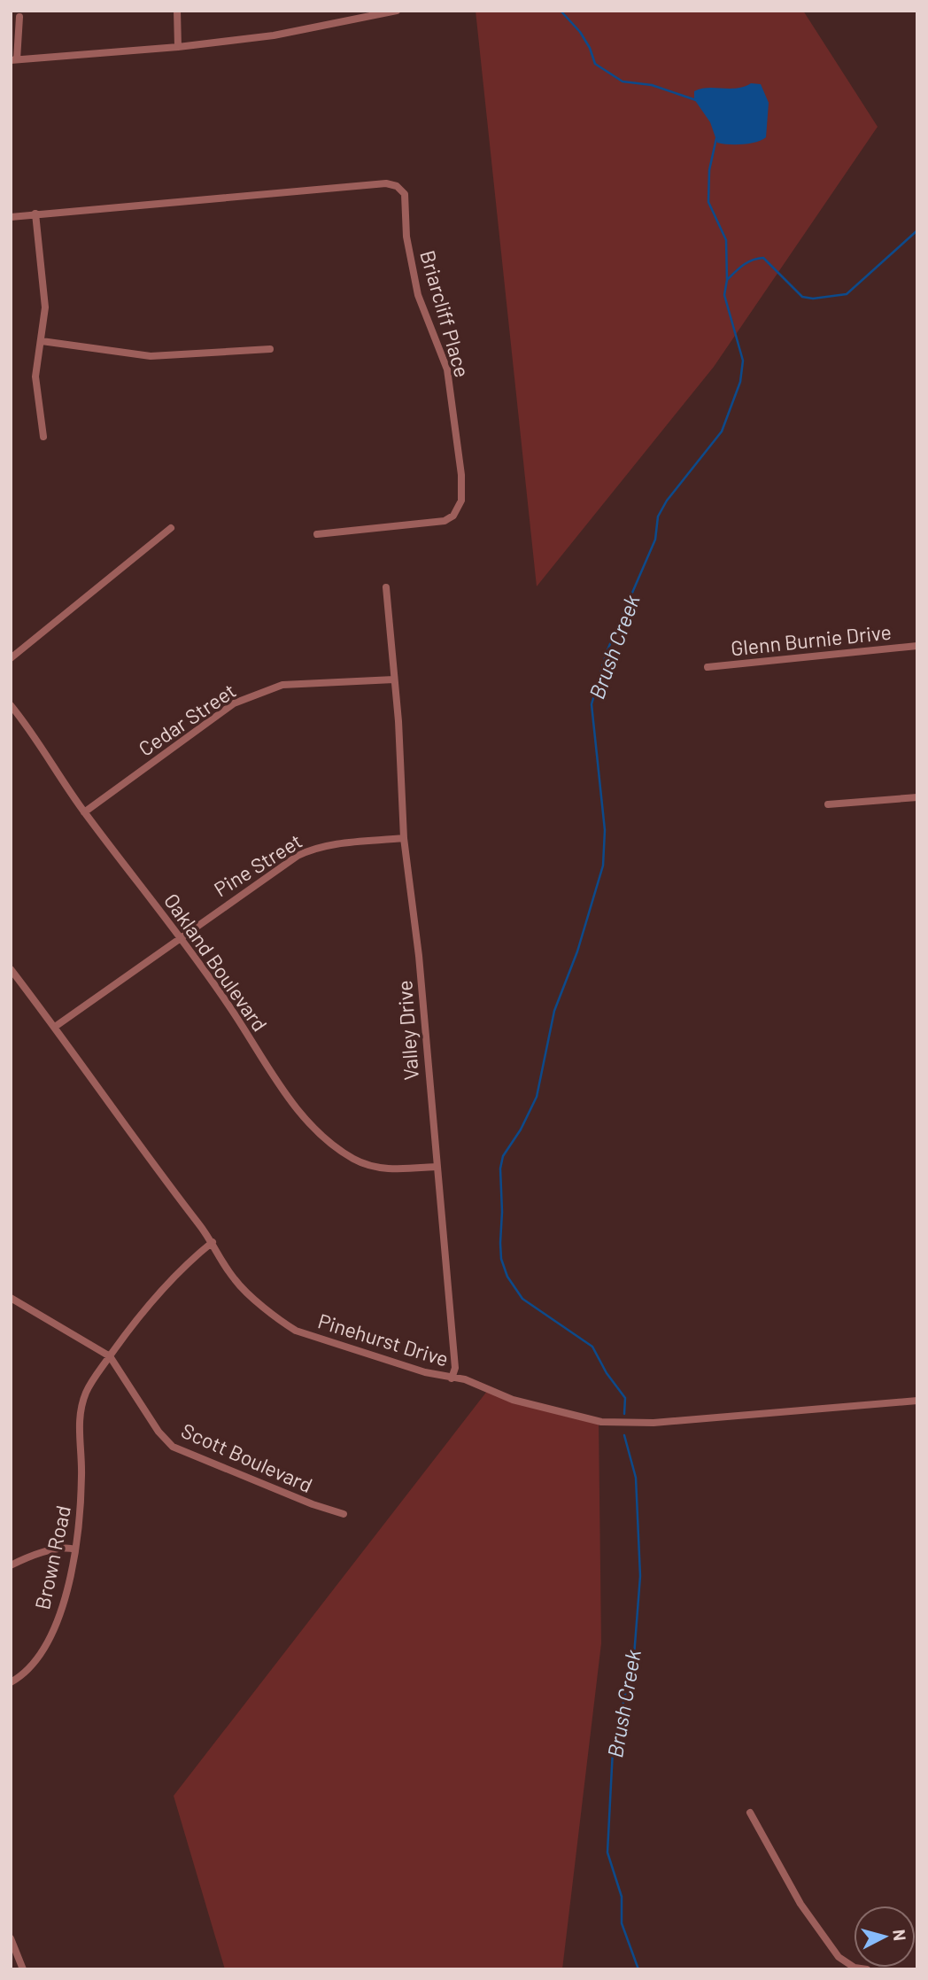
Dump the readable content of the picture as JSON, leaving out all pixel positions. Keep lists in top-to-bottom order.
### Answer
{
  "streets": {
    "street": [
      "Briarcliff Place",
      "Glenn Burnie Drive",
      "Cedar Street",
      "Pine Street",
      "Oakland Boulevard",
      "Valley Drive",
      "Pinehurst Drive",
      "Scott Boulevard",
      "Brown Road"
    ]
  },
  "crossings": [
    ["Cedar Street", "Oakland Boulevard"],
    ["Cedar Street", "Valley Drive"],
    ["Pine Street", "Oakland Boulevard"],
    ["Pine Street", "Valley Drive"],
    ["Pine Street", "Pinehurst Drive"],
    ["Oakland Boulevard", "Valley Drive"],
    ["Valley Drive", "Pinehurst Drive"],
    ["Pinehurst Drive", "Brown Road"],
    ["Scott Boulevard", "Brown Road"]
  ],
  "water": ["Brush Creek"],
  "north": "right"
}
